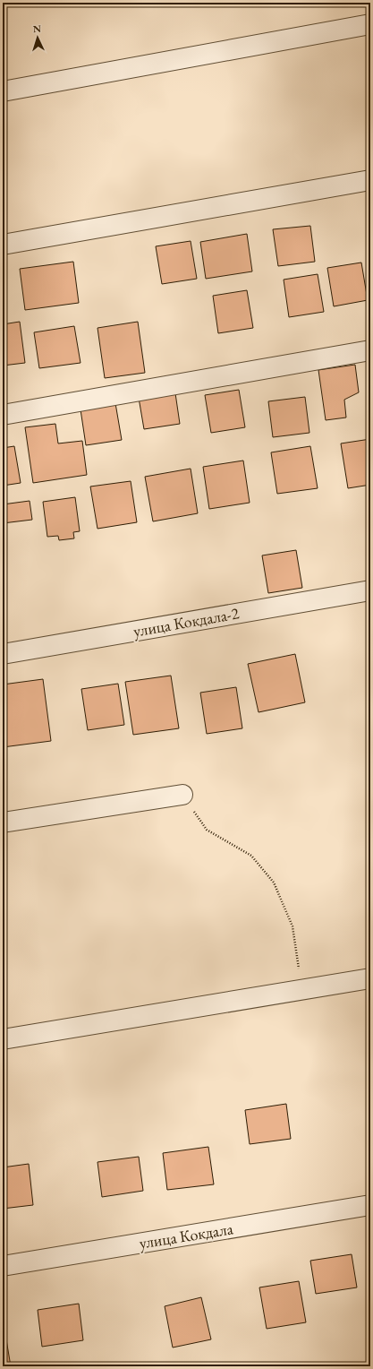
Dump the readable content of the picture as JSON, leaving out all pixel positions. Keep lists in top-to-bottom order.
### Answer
{
  "streets": {
    "street": ["улица Кокдала-2", "улица Кокдала"]
  },
  "north": "top"
}
